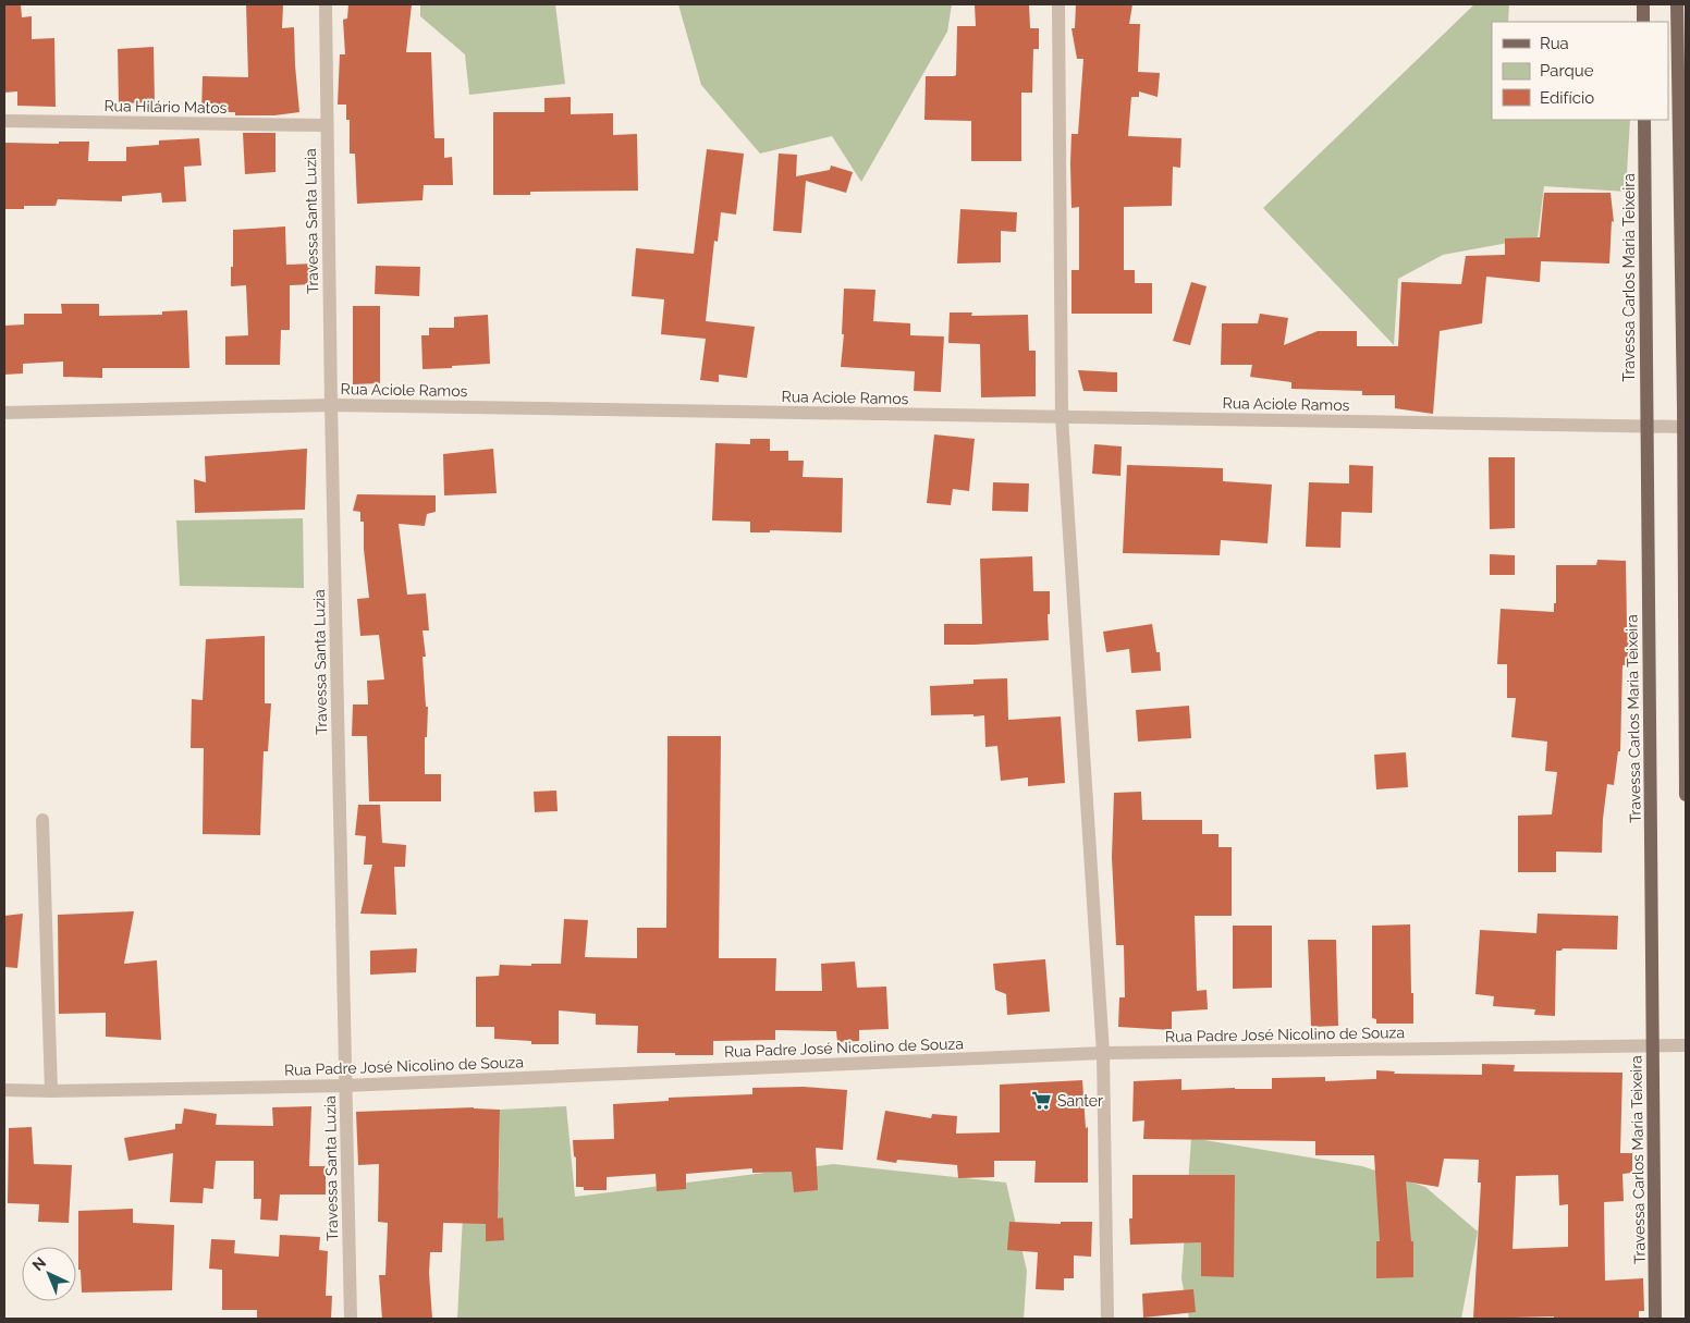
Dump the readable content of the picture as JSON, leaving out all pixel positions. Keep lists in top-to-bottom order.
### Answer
{
  "streets": {
    "main road": ["Travessa Carlos Maria Teixeira"],
    "street": [
      "Rua Hilário Matos",
      "Travessa Santa Luzia",
      "Rua Aciole Ramos",
      "Rua Padre José Nicolino de Souza"
    ]
  },
  "crossings": [
    ["Rua Hilário Matos", "Travessa Santa Luzia"],
    ["Travessa Santa Luzia", "Rua Aciole Ramos"],
    ["Travessa Santa Luzia", "Rua Padre José Nicolino de Souza"],
    ["Travessa Carlos Maria Teixeira", "Rua Aciole Ramos"],
    ["Travessa Carlos Maria Teixeira", "Rua Padre José Nicolino de Souza"]
  ],
  "places": {
    "supermarket": ["Santer"]
  },
  "legend": ["Rua", "Parque", "Edifício"],
  "north": "top left"
}
